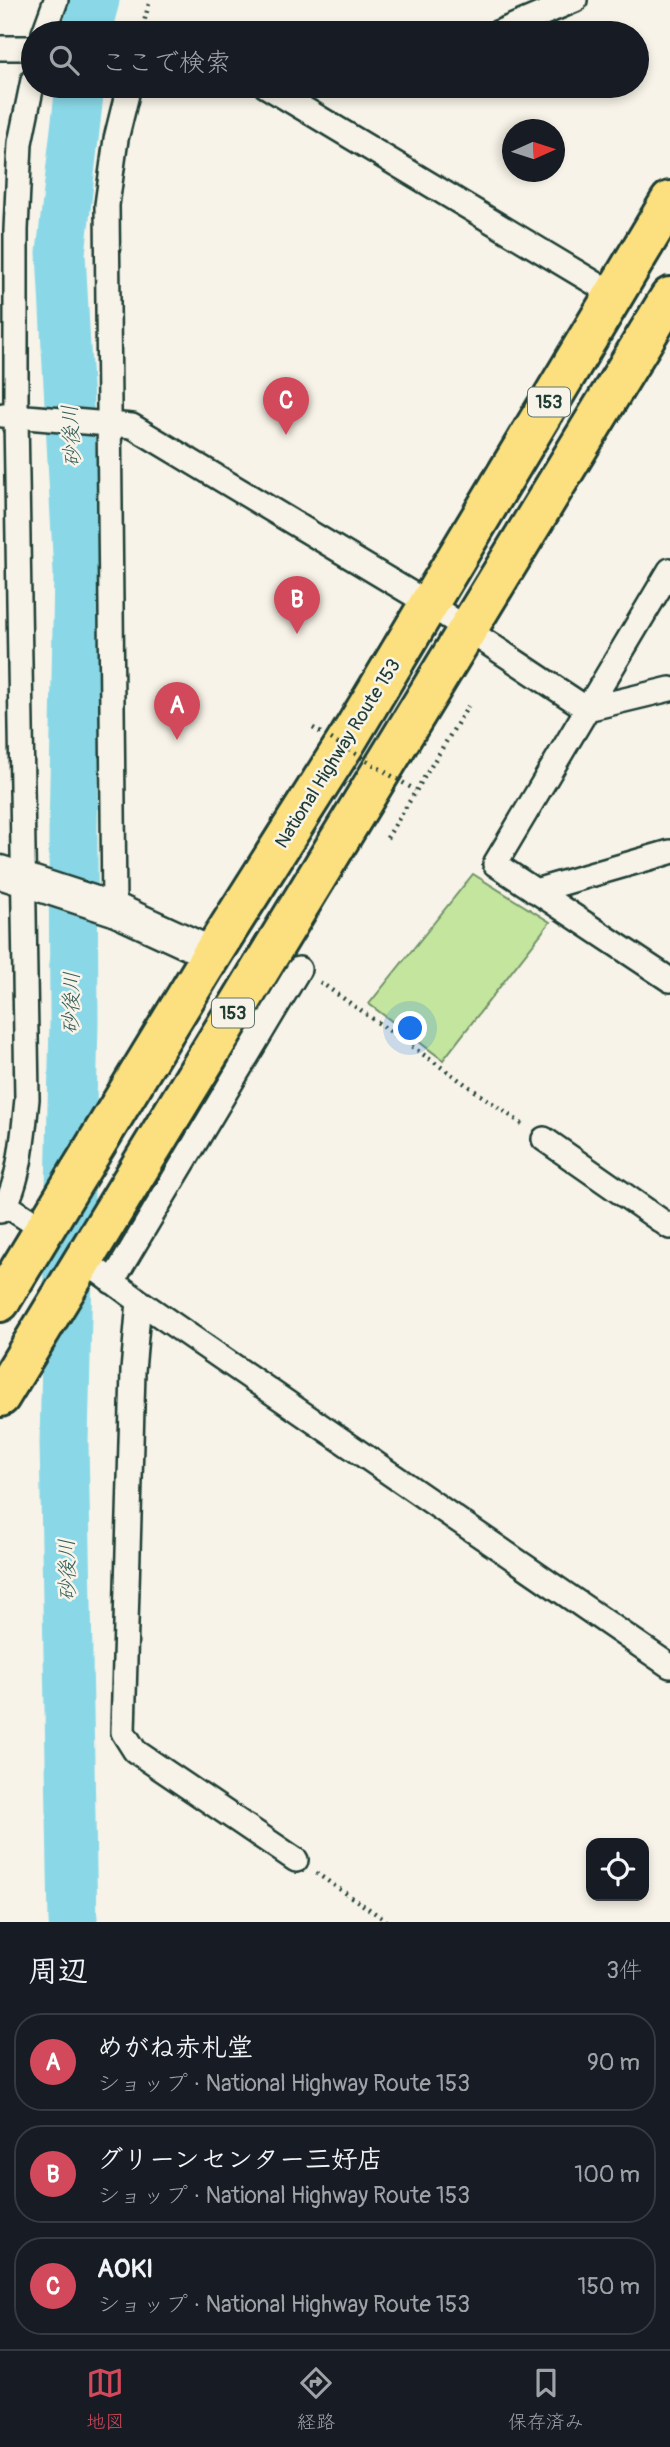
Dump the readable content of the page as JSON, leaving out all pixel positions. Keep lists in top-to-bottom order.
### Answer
{
  "streets": {
    "highway": ["153", "National Highway Route 153"]
  },
  "water": ["砂後川"],
  "north": "right",
  "page": {
    "search": "ここで検索",
    "pins": ["C", "B", "A"],
    "heading": ["周辺", "3件"],
    "list": [
      {
        "mark": "A",
        "name": "めがね赤札堂",
        "note": "ショップ · National Highway Route 153",
        "value": "90 m"
      },
      {
        "mark": "B",
        "name": "グリーンセンター三好店",
        "note": "ショップ · National Highway Route 153",
        "value": "100 m"
      },
      {
        "mark": "C",
        "name": "AOKI",
        "note": "ショップ · National Highway Route 153",
        "value": "150 m"
      }
    ],
    "nav": ["地図", "経路", "保存済み"]
  }
}
